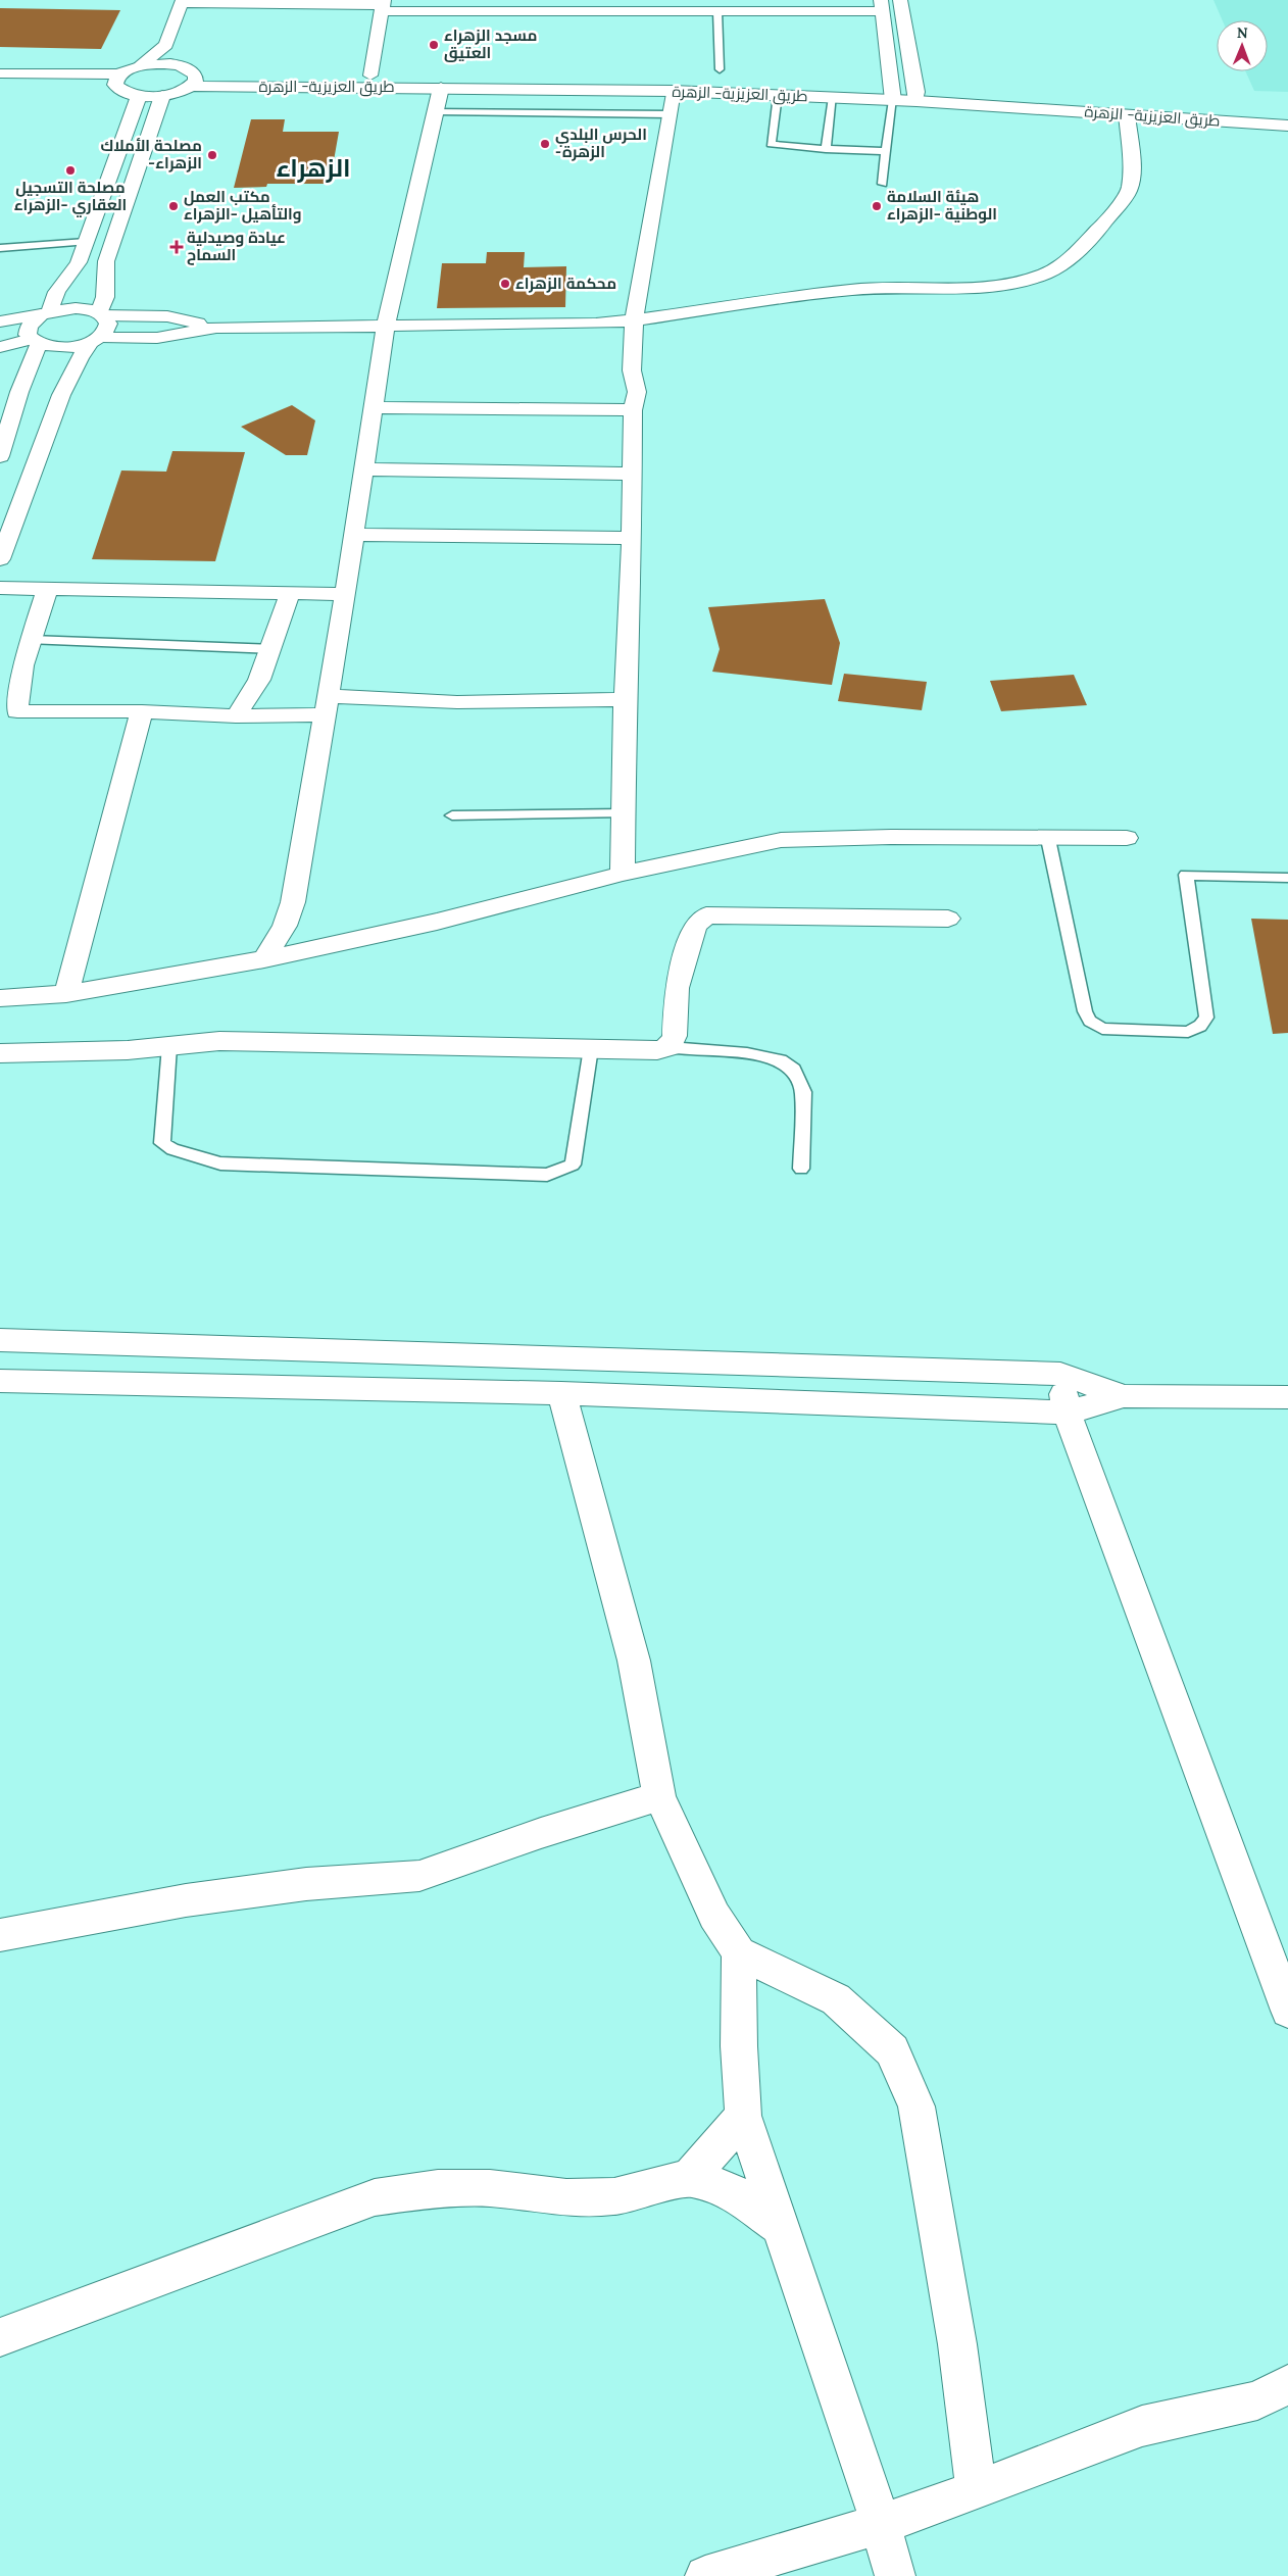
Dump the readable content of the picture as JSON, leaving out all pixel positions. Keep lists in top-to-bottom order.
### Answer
{
  "streets": {
    "street": ["طريق العزيزية- الزهرة"]
  },
  "districts": ["الزهراء"],
  "places": {
    "other": [
      "مسجد الزهراء العتيق",
      "الحرس البلدي -الزهرة",
      "مصلحة الأملاك -الزهراء",
      "مصلحة التسجيل العقاري -الزهراء",
      "مكتب العمل والتأهيل -الزهراء",
      "هيئة السلامة الوطنية -الزهراء",
      "محكمة الزهراء"
    ],
    "health": ["عيادة وصيدلية السماح"]
  },
  "north": "top"
}
